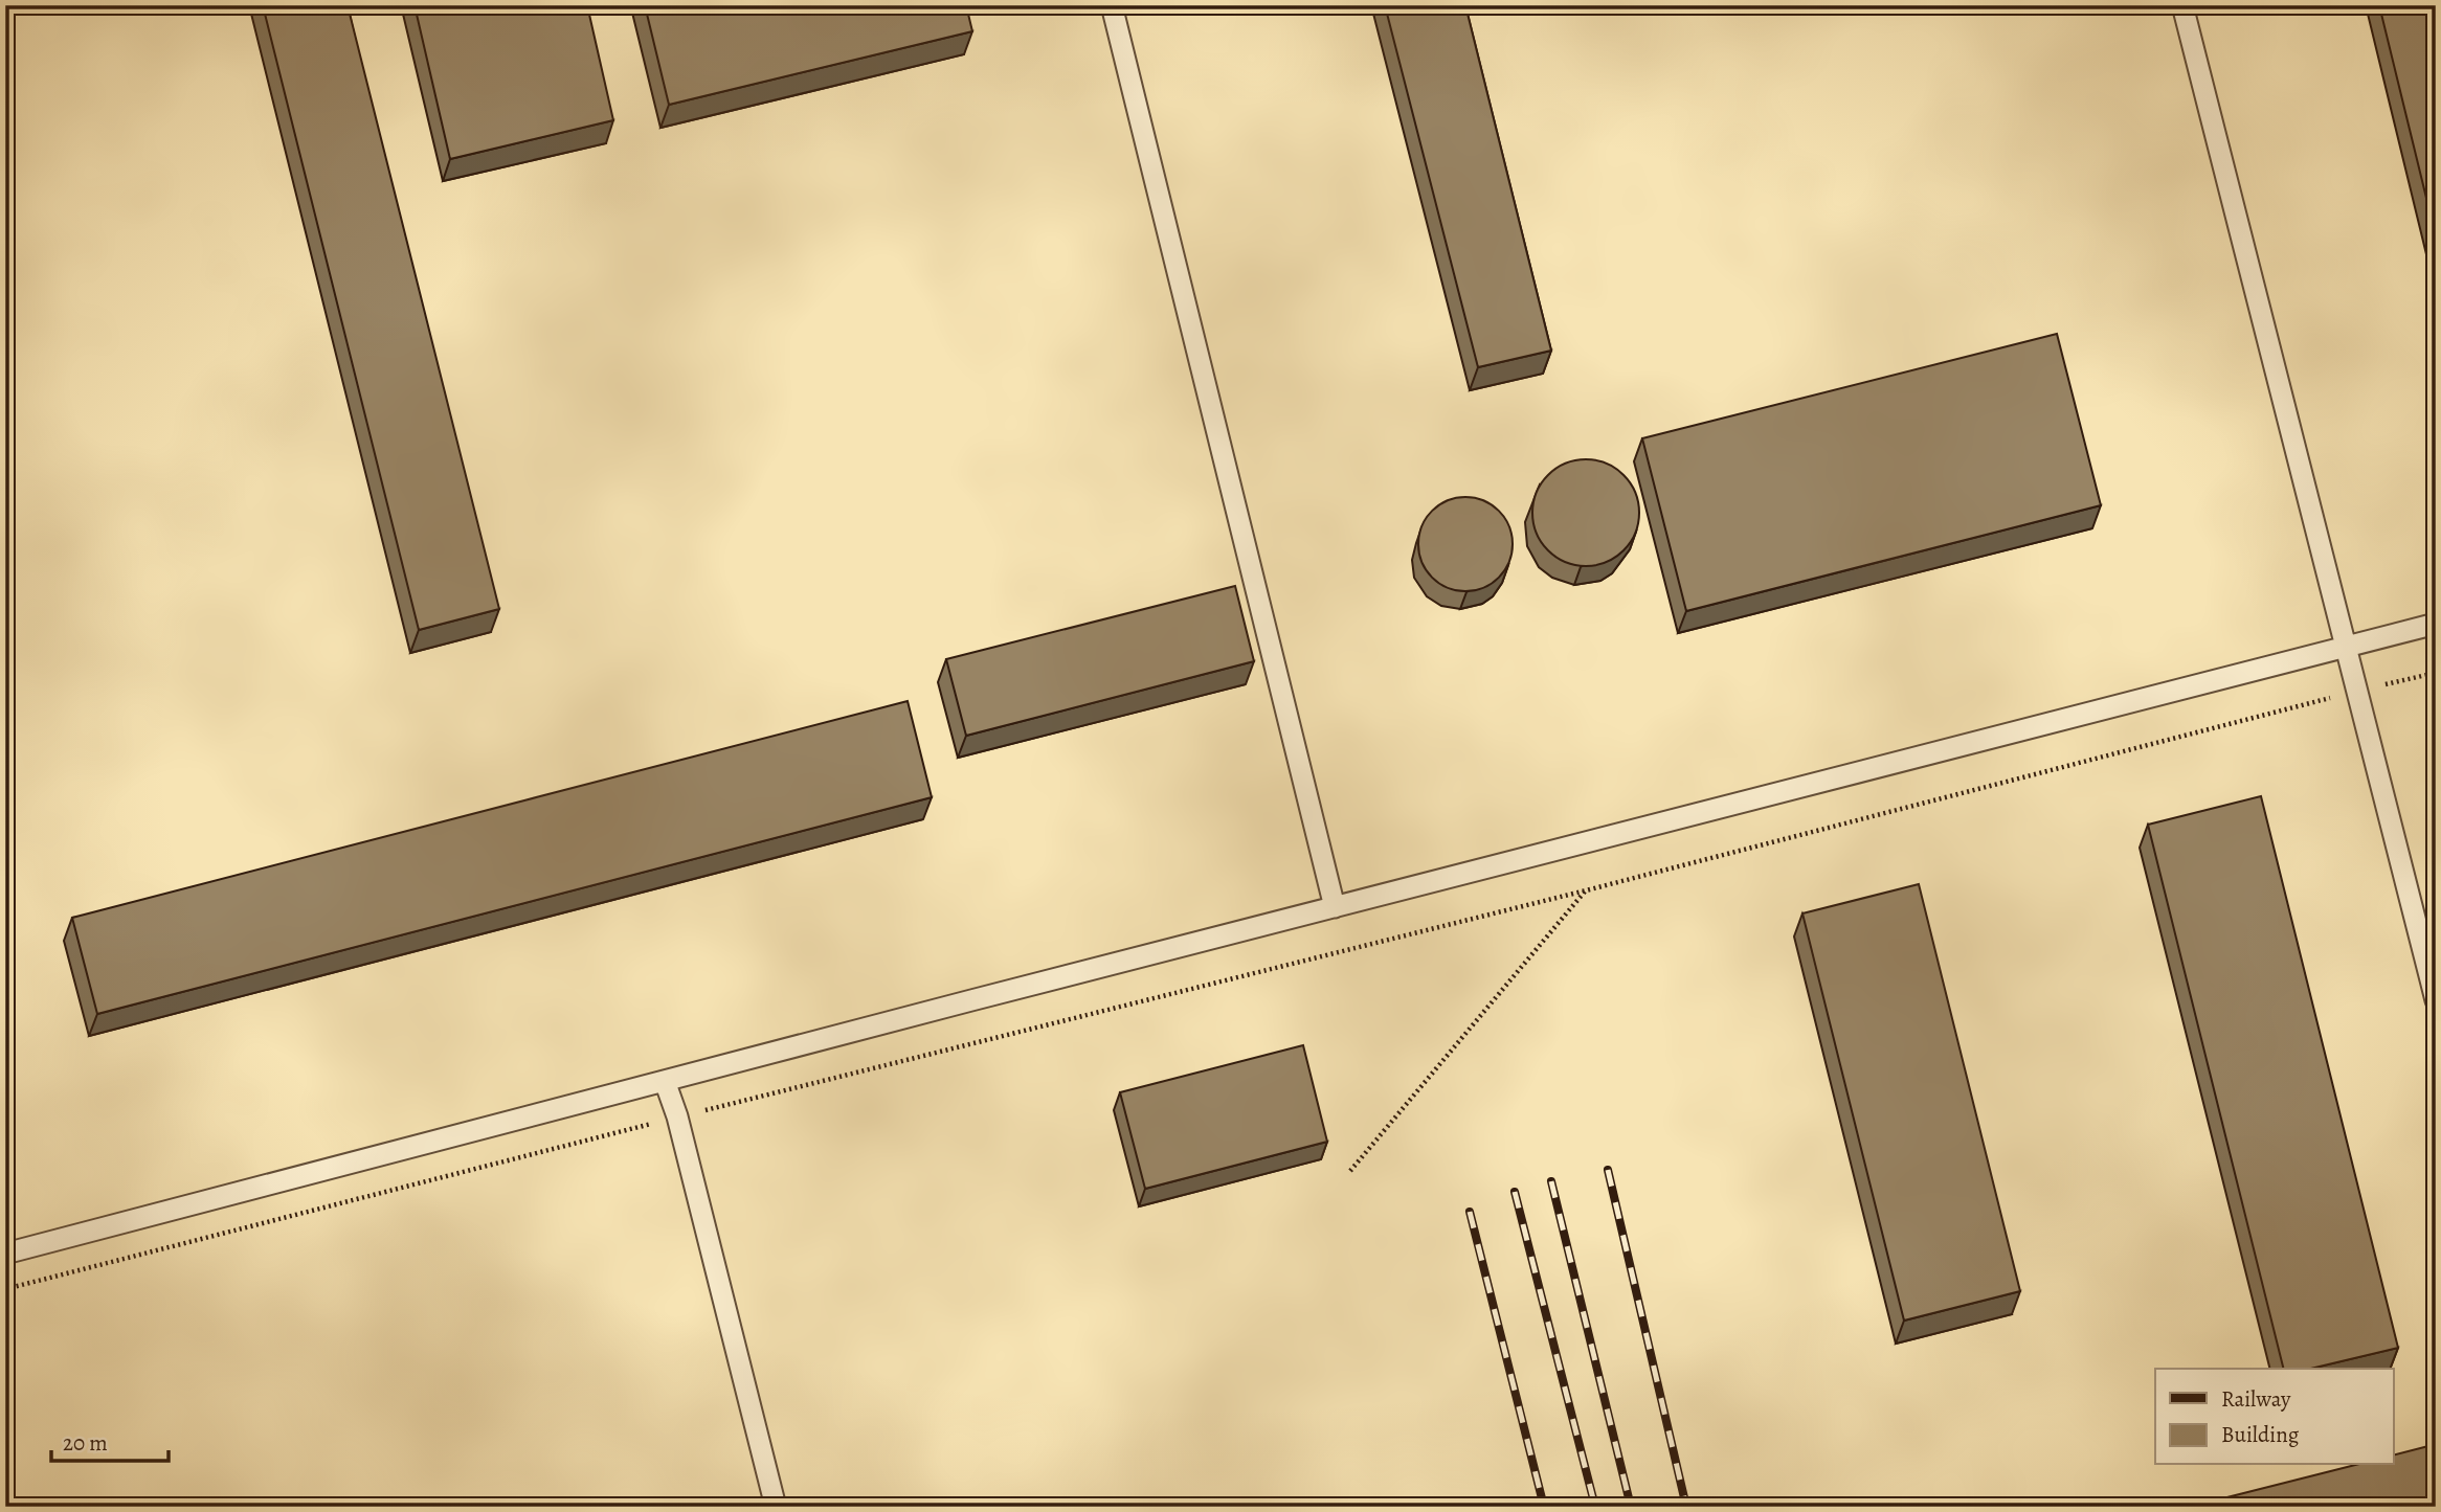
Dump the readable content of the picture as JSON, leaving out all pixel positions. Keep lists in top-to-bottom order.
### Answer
{
  "legend": ["Railway", "Building"],
  "scale_bar": "20 m"
}
